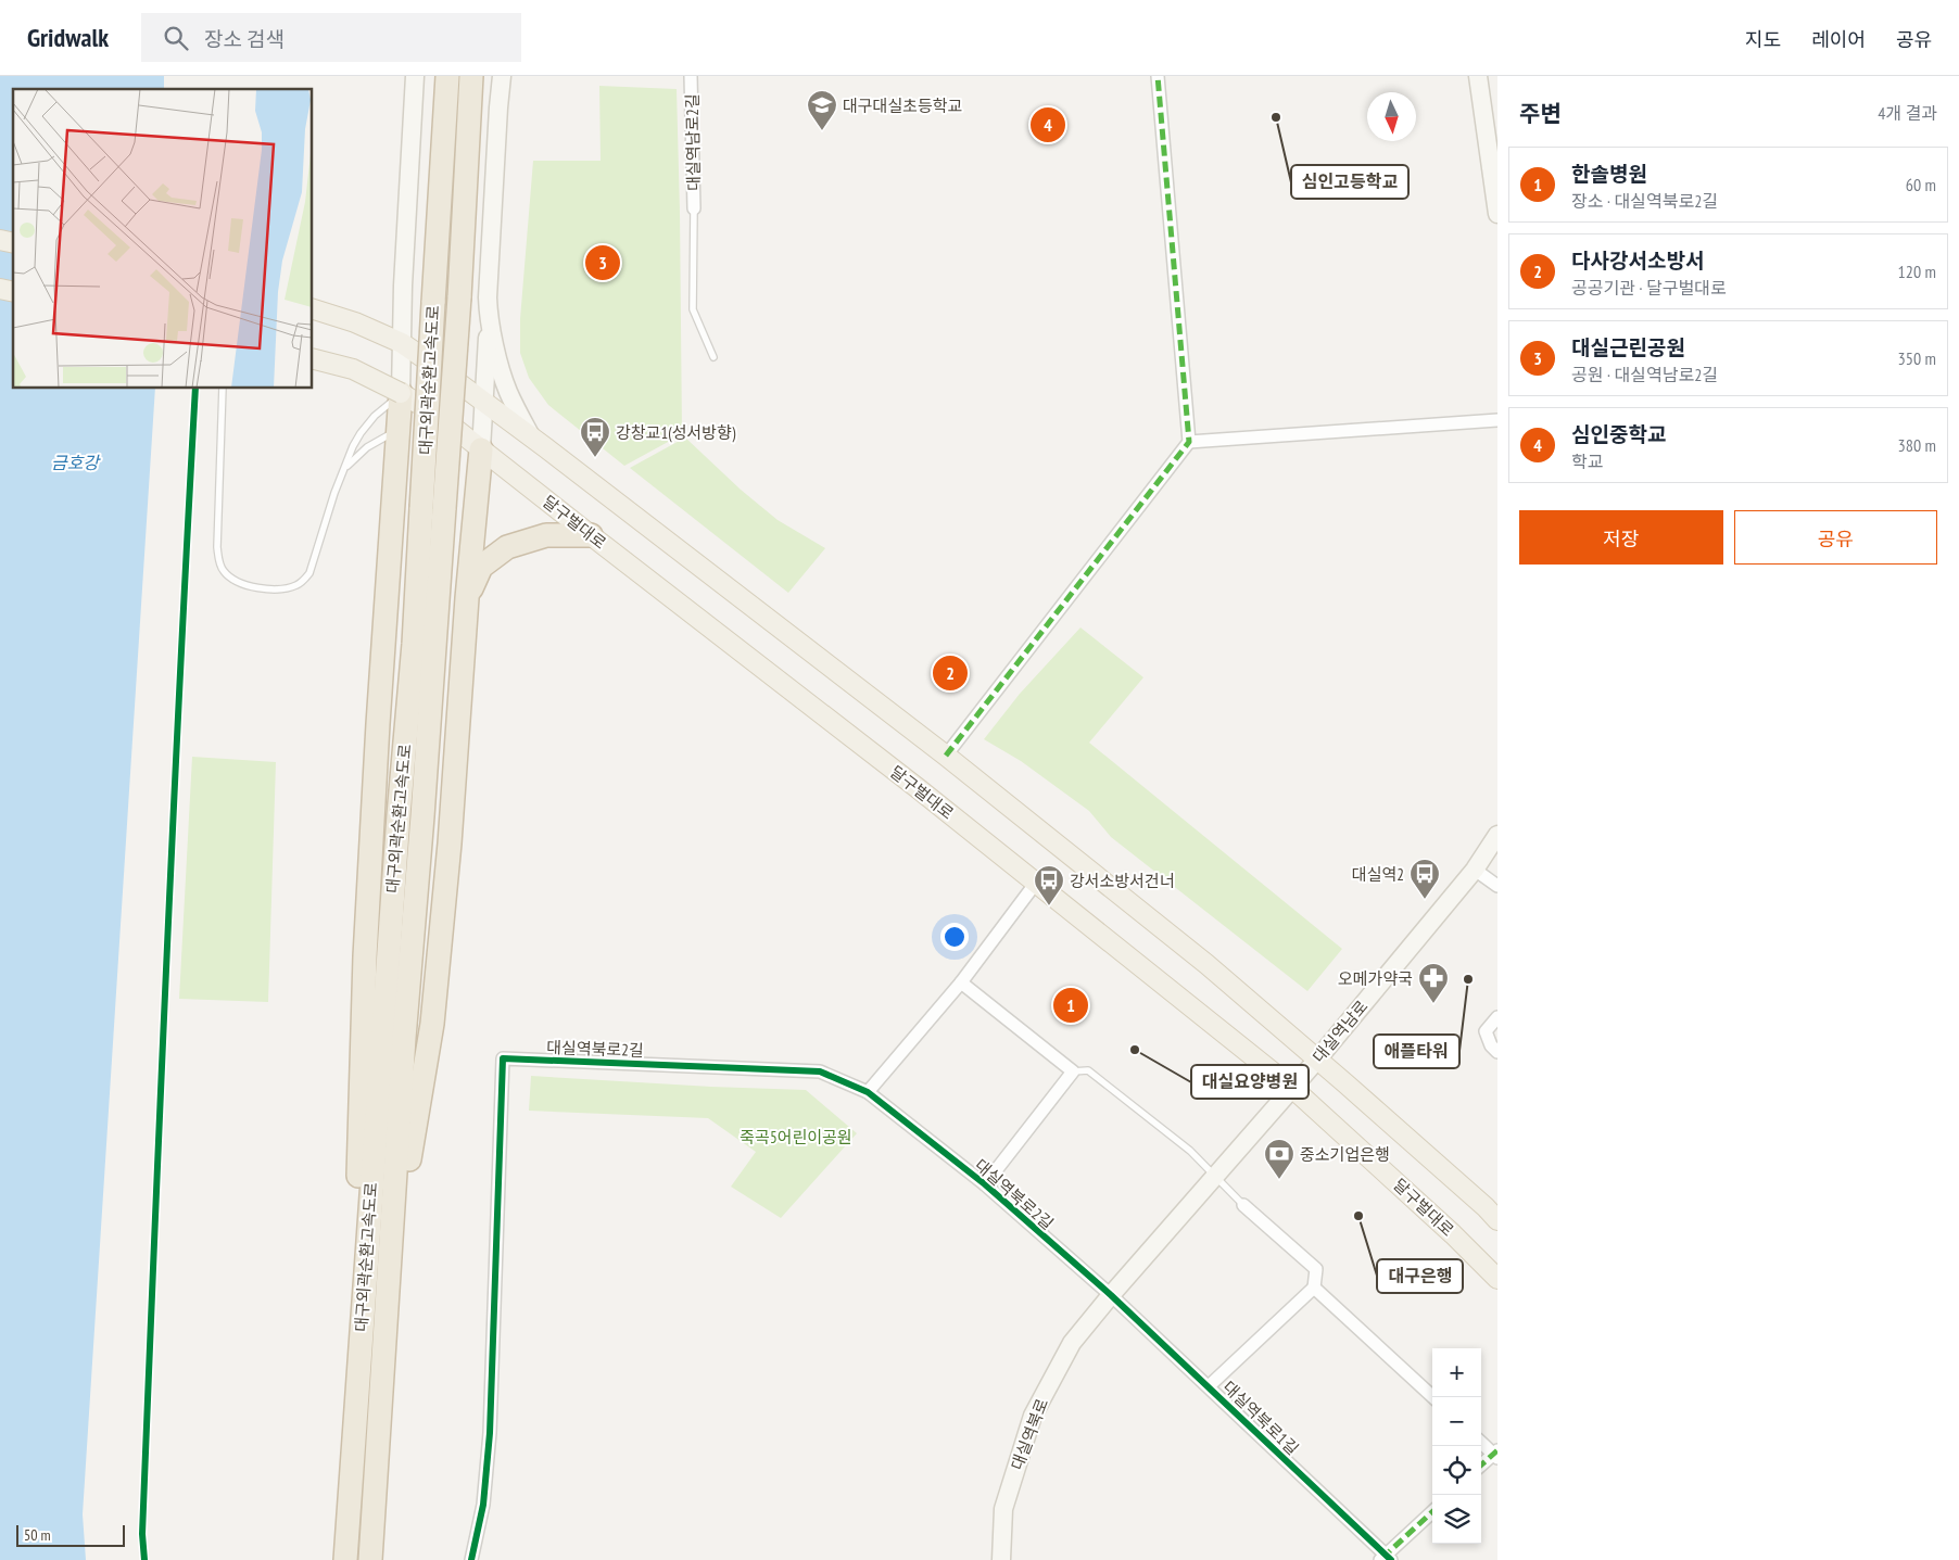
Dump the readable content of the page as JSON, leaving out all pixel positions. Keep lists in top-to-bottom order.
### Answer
{
  "streets": {
    "highway": ["대구외곽순환고속도로"],
    "main road": ["달구벌대로"],
    "street": [
      "대실역남로2길",
      "대실역남로",
      "대실역북로2길",
      "대실역북로1길",
      "대실역북로"
    ]
  },
  "crossings": [
    ["달구벌대로", "대실역남로"],
    ["대실역남로", "대실역북로2길"],
    ["대실역남로", "대실역북로1길"],
    ["대실역남로", "대실역북로"],
    ["대실역북로2길", "대실역북로1길"],
    ["대실역북로2길", "대실역북로"],
    ["대실역북로1길", "대실역북로"]
  ],
  "water": ["금호강"],
  "parks": ["죽곡5어린이공원"],
  "places": {
    "other": [
      "심인고등학교",
      "애플타워",
      "대실요양병원",
      "대구은행"
    ],
    "school or university": ["대구대실초등학교"],
    "bus stop": ["강창교1(성서방향)", "대실역2", "강서소방서건너"],
    "pharmacy": ["오메가약국"],
    "bank": ["중소기업은행"]
  },
  "scale_bar": "50 m",
  "north": "bottom",
  "page": {
    "header": "Gridwalk",
    "search": "장소 검색",
    "nav": ["지도", "레이어", "공유"],
    "heading": ["주변", "4개 결과"],
    "pins": [
      "4",
      "3",
      "2",
      "1"
    ],
    "list": [
      {
        "mark": "1",
        "name": "한솔병원",
        "note": "장소 · 대실역북로2길",
        "value": "60 m"
      },
      {
        "mark": "2",
        "name": "다사강서소방서",
        "note": "공공기관 · 달구벌대로",
        "value": "120 m"
      },
      {
        "mark": "3",
        "name": "대실근린공원",
        "note": "공원 · 대실역남로2길",
        "value": "350 m"
      },
      {
        "mark": "4",
        "name": "심인중학교",
        "note": "학교",
        "value": "380 m"
      }
    ],
    "buttons": ["저장", "공유"],
    "map_buttons": ["+", "−"],
    "scale": "50 m"
  }
}
